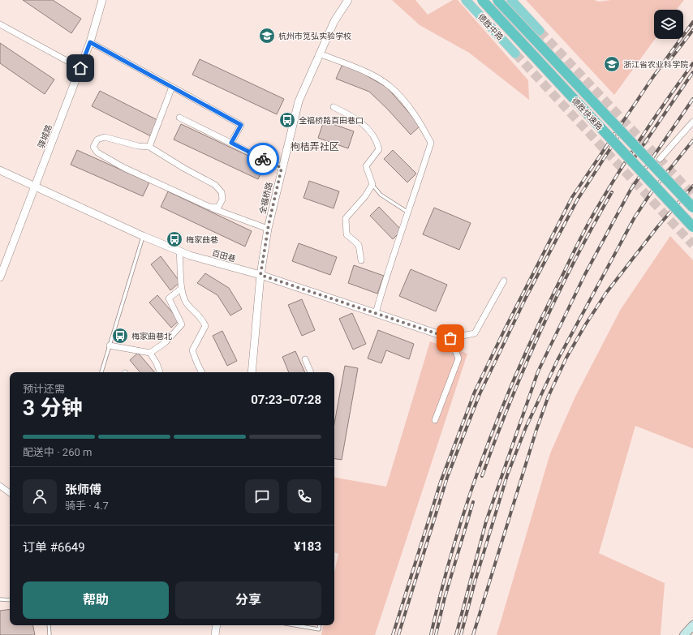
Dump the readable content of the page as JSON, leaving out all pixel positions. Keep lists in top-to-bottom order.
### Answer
{
  "streets": {
    "highway": ["德胜快速路"],
    "main road": ["德胜中路"],
    "street": ["驿城路", "全福桥路", "百田巷"]
  },
  "crossings": [
    ["驿城路", "百田巷"],
    ["全福桥路", "百田巷"]
  ],
  "districts": ["枸桔弄社区"],
  "places": {
    "school or university": ["杭州市笕弘实验学校", "浙江省农业科学院"],
    "bus stop": ["全福桥路百田巷口", "梅家曲巷", "梅家曲巷北"]
  },
  "page": {
    "heading": ["3 分钟", "预计还需", "07:23–07:28"],
    "panel": [
      "张师傅",
      "骑手 · 4.7",
      "订单 #6649",
      "¥183"
    ],
    "bar": "配送中 · 260 m",
    "buttons": ["帮助", "分享"]
  }
}
